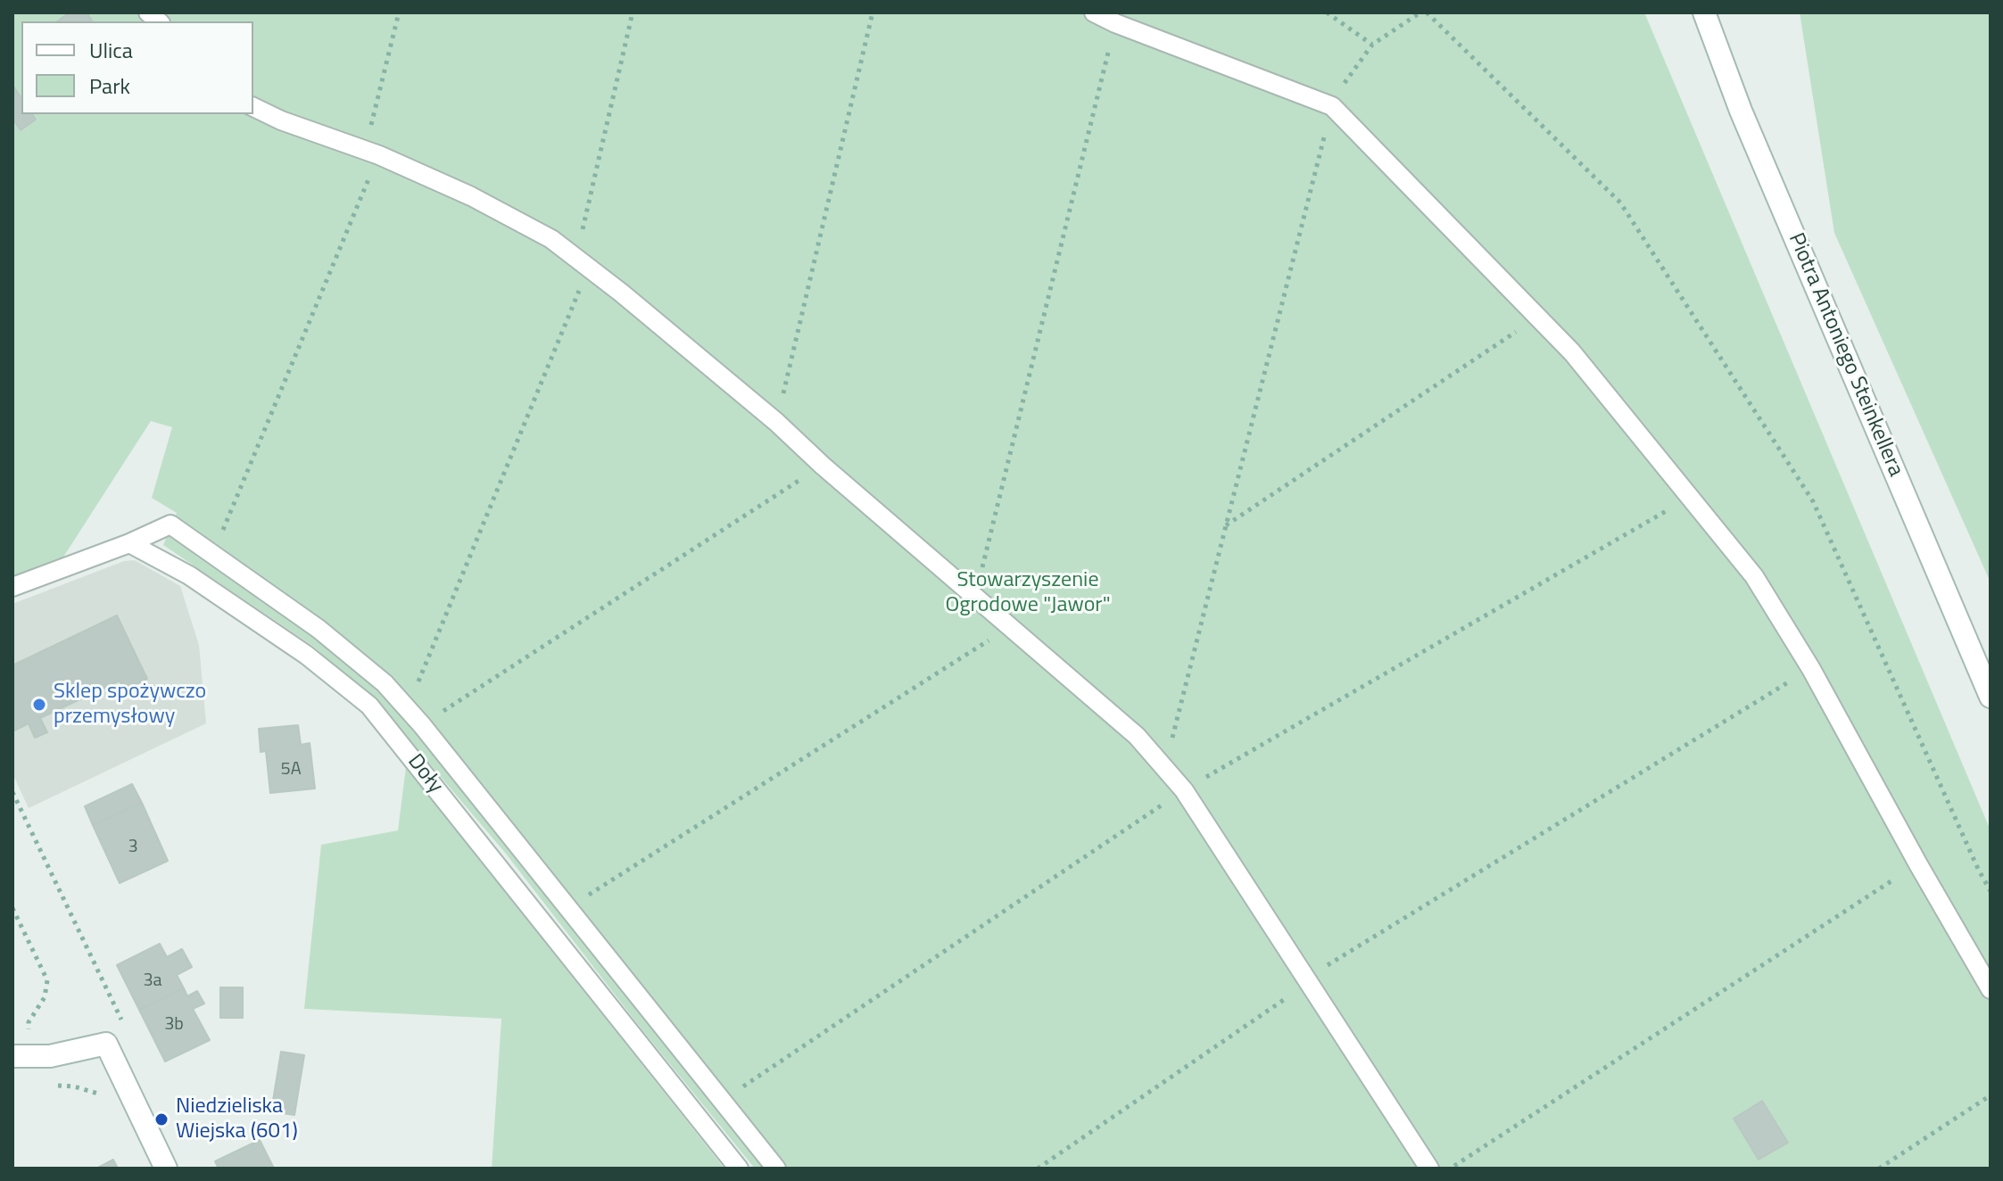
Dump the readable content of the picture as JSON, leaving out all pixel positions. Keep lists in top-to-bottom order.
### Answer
{
  "streets": {
    "street": ["Piotra Antoniego Steinkellera"],
    "lane": ["Doły"]
  },
  "parks": ["Stowarzyszenie Ogrodowe \"Jawor\""],
  "places": ["Sklep spożywczo przemysłowy", "Niedzieliska Wiejska (601)"],
  "house_numbers": [
    "5A",
    "3",
    "3a",
    "3b"
  ],
  "legend": ["Ulica", "Park"]
}
